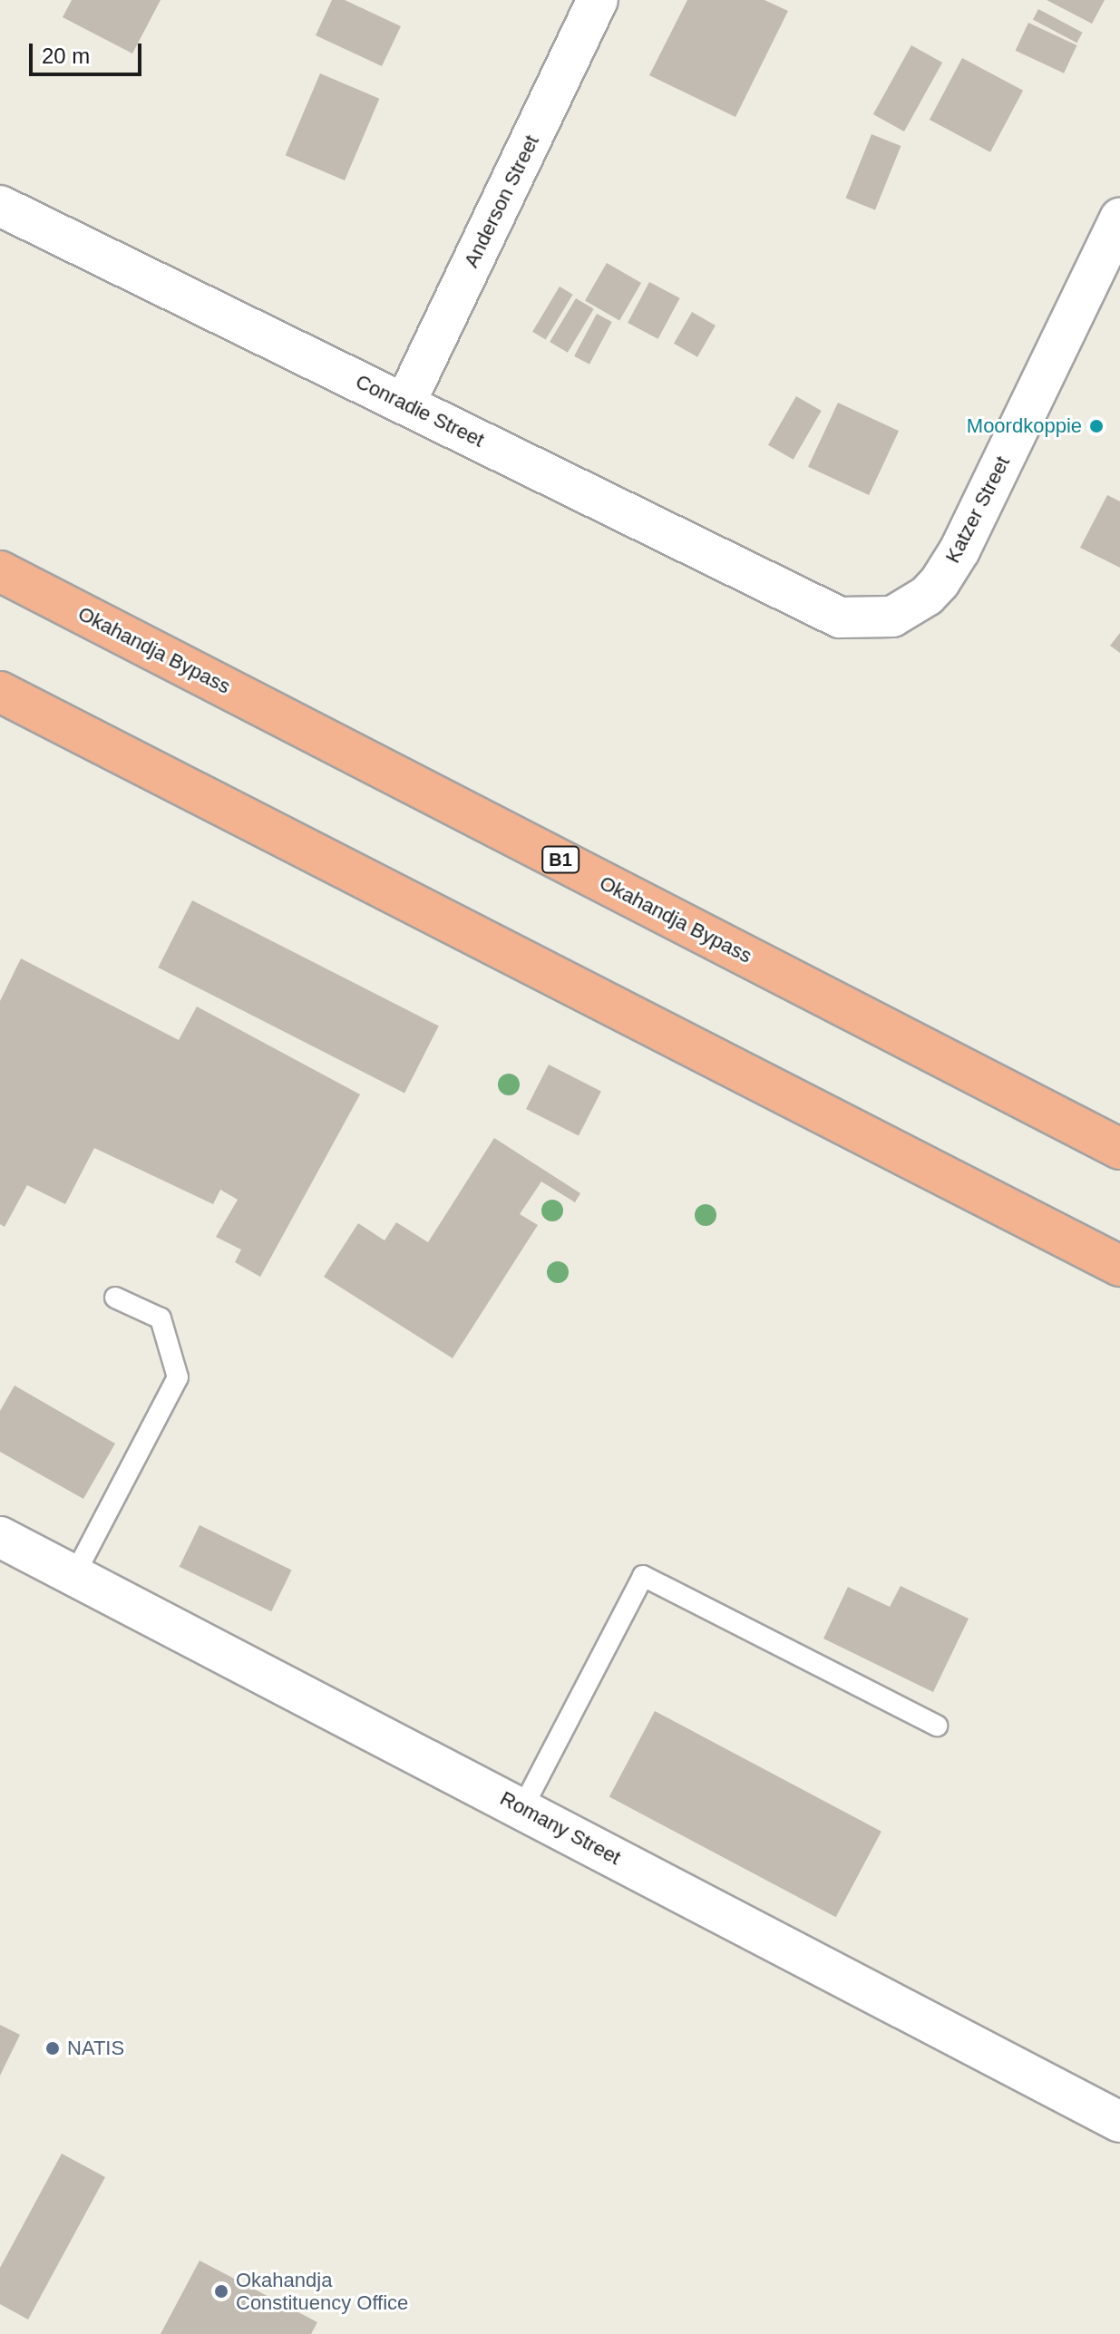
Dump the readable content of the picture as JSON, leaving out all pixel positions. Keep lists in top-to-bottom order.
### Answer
{
  "streets": {
    "highway": ["Okahandja Bypass", "B1"],
    "street": [
      "Anderson Street",
      "Conradie Street",
      "Katzer Street",
      "Romany Street"
    ]
  },
  "crossings": [
    ["Anderson Street", "Conradie Street"],
    ["Conradie Street", "Katzer Street"]
  ],
  "places": ["Moordkoppie", "NATIS", "Okahandja Constituency Office"],
  "scale_bar": "20 m"
}
